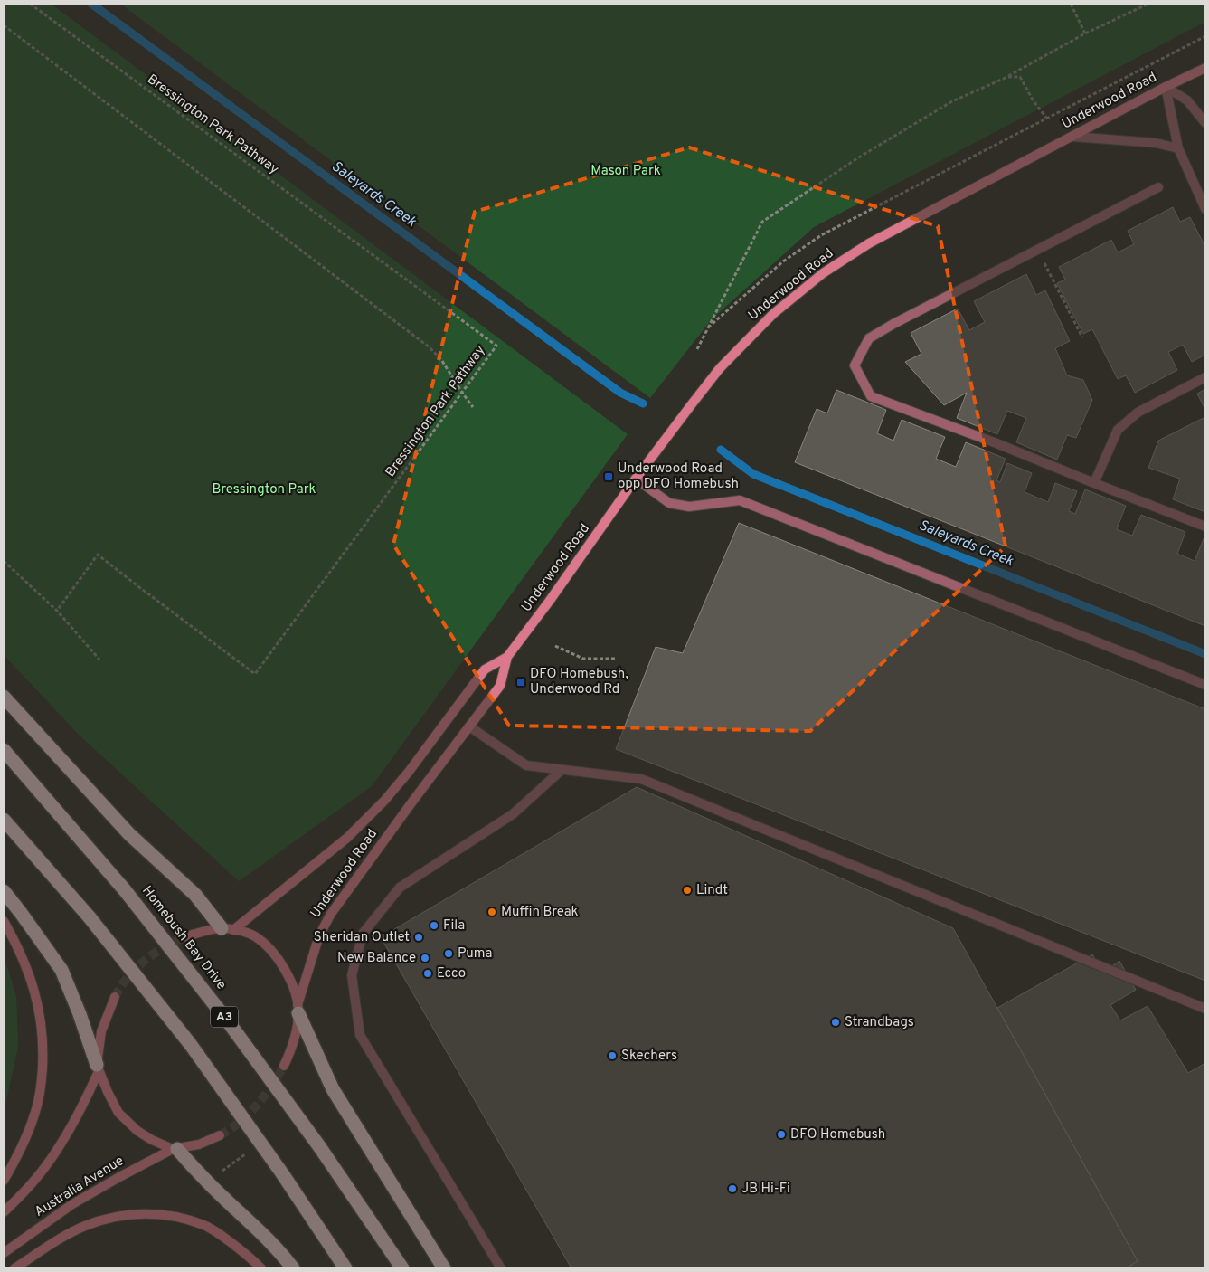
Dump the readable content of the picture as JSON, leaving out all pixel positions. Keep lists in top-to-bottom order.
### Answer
{
  "streets": {
    "highway": ["Homebush Bay Drive", "A3"],
    "main road": ["Underwood Road", "Australia Avenue"],
    "path": ["Bressington Park Pathway"]
  },
  "water": ["Saleyards Creek"],
  "parks": ["Mason Park", "Bressington Park"],
  "places": {
    "transit": ["Underwood Road opp DFO Homebush", "DFO Homebush, Underwood Rd"],
    "other": [
      "Lindt",
      "Muffin Break",
      "Fila",
      "Sheridan Outlet",
      "Puma",
      "New Balance",
      "Ecco",
      "Strandbags",
      "Skechers",
      "DFO Homebush",
      "JB Hi-Fi"
    ]
  }
}
